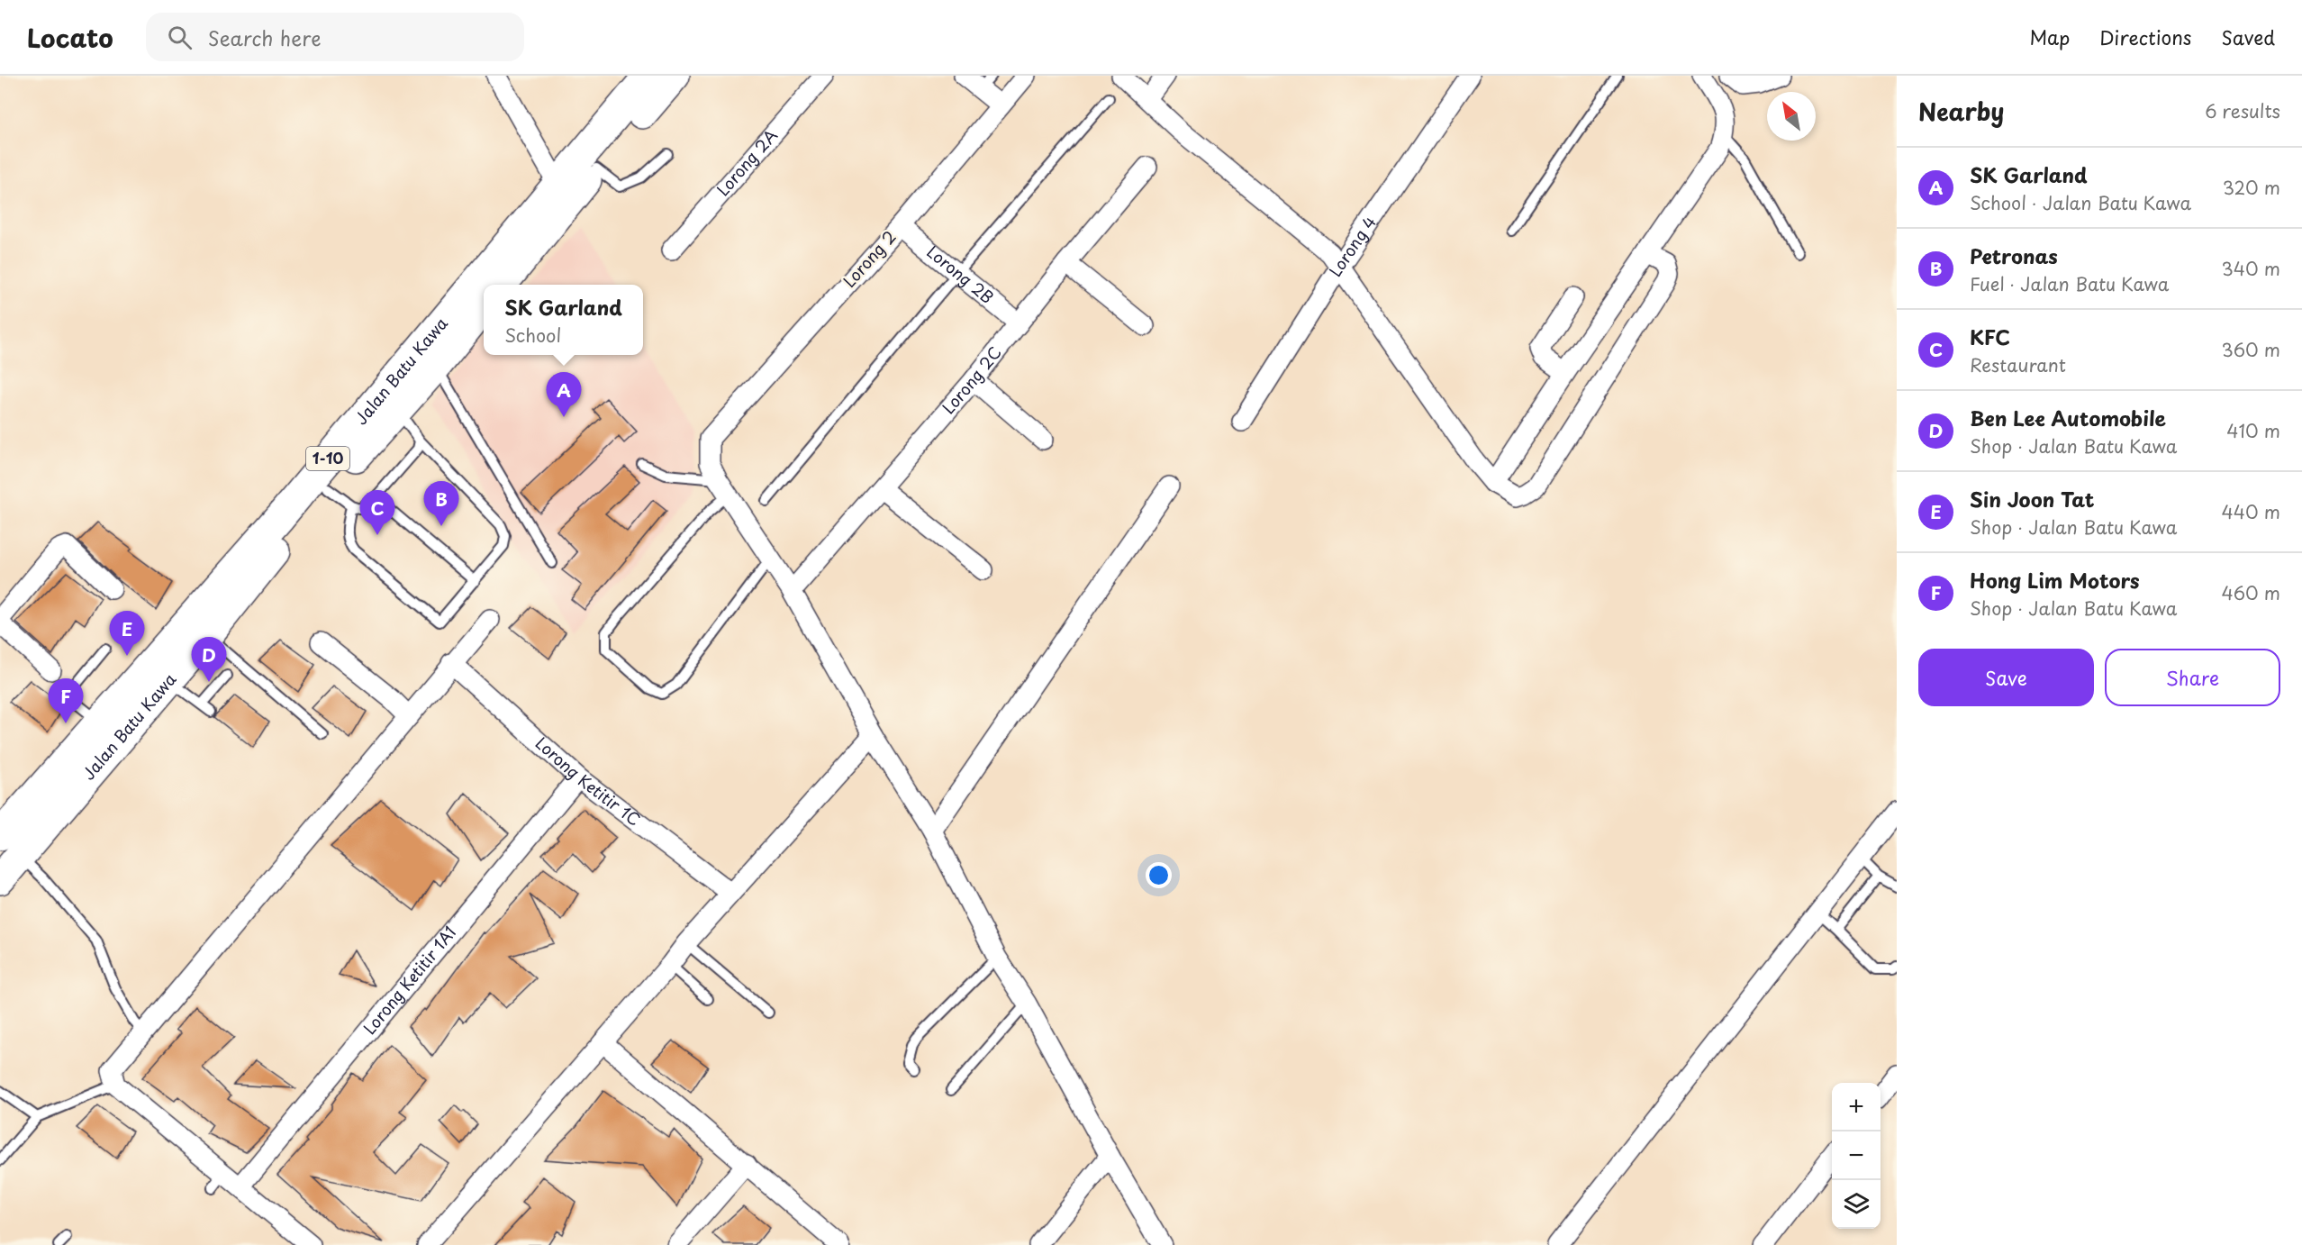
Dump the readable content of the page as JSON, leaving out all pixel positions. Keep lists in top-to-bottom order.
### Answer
{
  "streets": {
    "highway": ["Jalan Batu Kawa", "1-10"],
    "street": [
      "Lorong 2A",
      "Lorong 4",
      "Lorong 2",
      "Lorong 2B",
      "Lorong 2C",
      "Lorong Ketitir 1C",
      "Lorong Ketitir 1A1"
    ]
  },
  "crossings": [
    ["Lorong 2", "Lorong 2B"],
    ["Lorong 2B", "Lorong 2C"],
    ["Lorong Ketitir 1C", "Lorong Ketitir 1A1"]
  ],
  "north": "top left",
  "page": {
    "header": "Locato",
    "search": "Search here",
    "nav": ["Map", "Directions", "Saved"],
    "heading": ["Nearby", "6 results"],
    "list": [
      {
        "mark": "A",
        "name": "SK Garland",
        "note": "School · Jalan Batu Kawa",
        "value": "320 m"
      },
      {
        "mark": "B",
        "name": "Petronas",
        "note": "Fuel · Jalan Batu Kawa",
        "value": "340 m"
      },
      {
        "mark": "C",
        "name": "KFC",
        "note": "Restaurant",
        "value": "360 m"
      },
      {
        "mark": "D",
        "name": "Ben Lee Automobile",
        "note": "Shop · Jalan Batu Kawa",
        "value": "410 m"
      },
      {
        "mark": "E",
        "name": "Sin Joon Tat",
        "note": "Shop · Jalan Batu Kawa",
        "value": "440 m"
      },
      {
        "mark": "F",
        "name": "Hong Lim Motors",
        "note": "Shop · Jalan Batu Kawa",
        "value": "460 m"
      }
    ],
    "popup": ["SK Garland", "School"],
    "pins": [
      "A",
      "B",
      "C",
      "E",
      "D",
      "F"
    ],
    "buttons": ["Save", "Share"],
    "map_buttons": ["+", "−"]
  }
}
